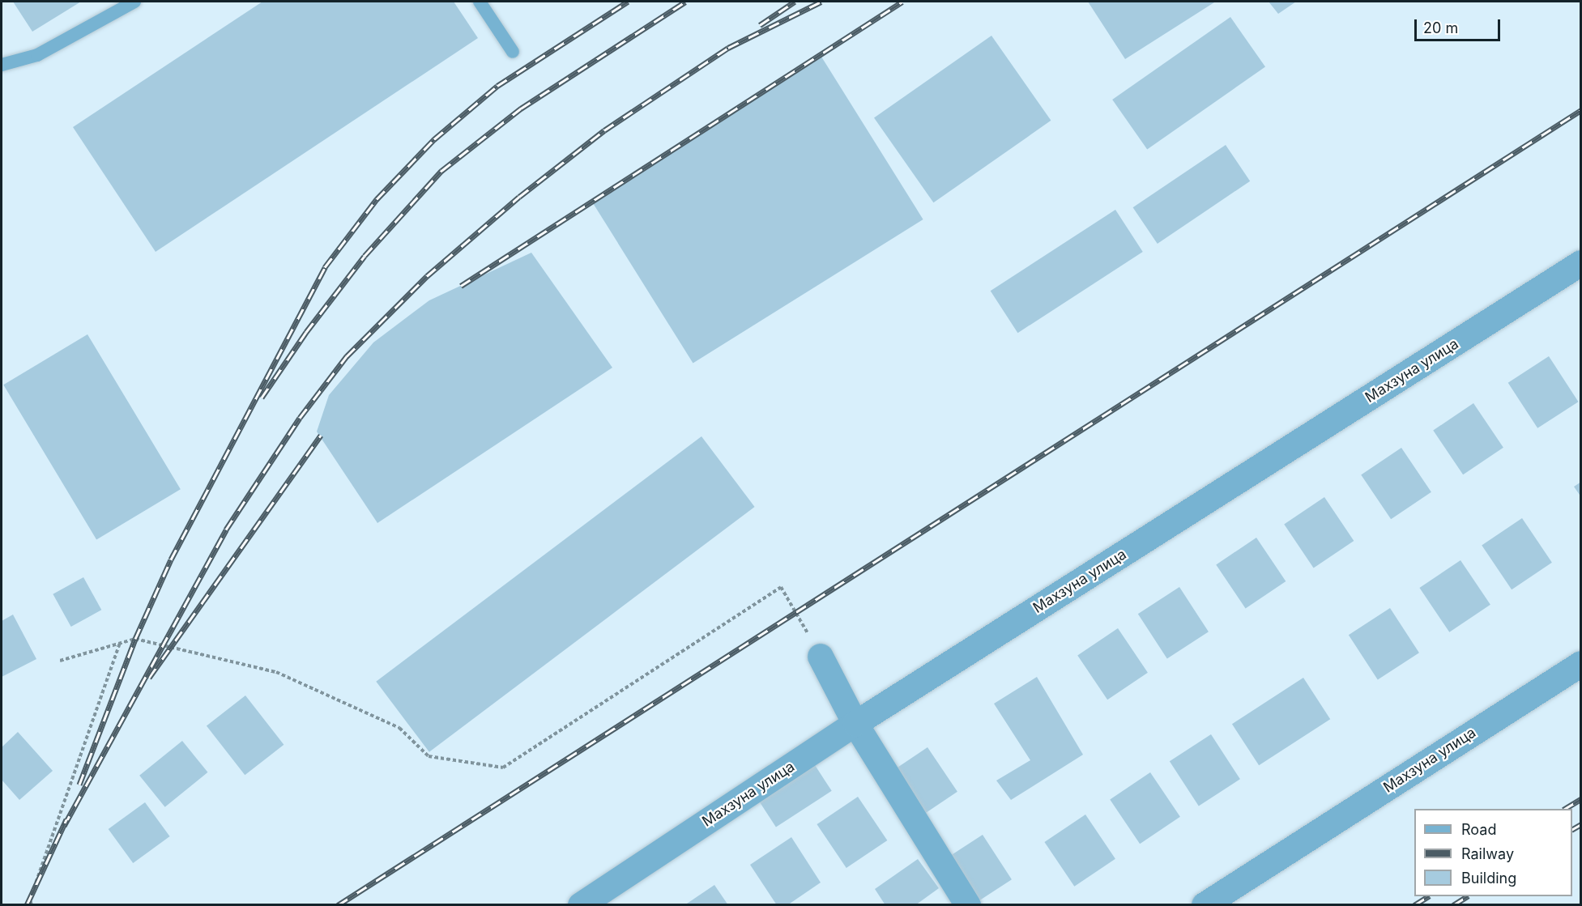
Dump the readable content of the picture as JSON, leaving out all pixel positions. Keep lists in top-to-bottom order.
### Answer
{
  "streets": {
    "street": ["Махзуна улица"]
  },
  "legend": ["Road", "Railway", "Building"],
  "scale_bar": "20 m"
}
